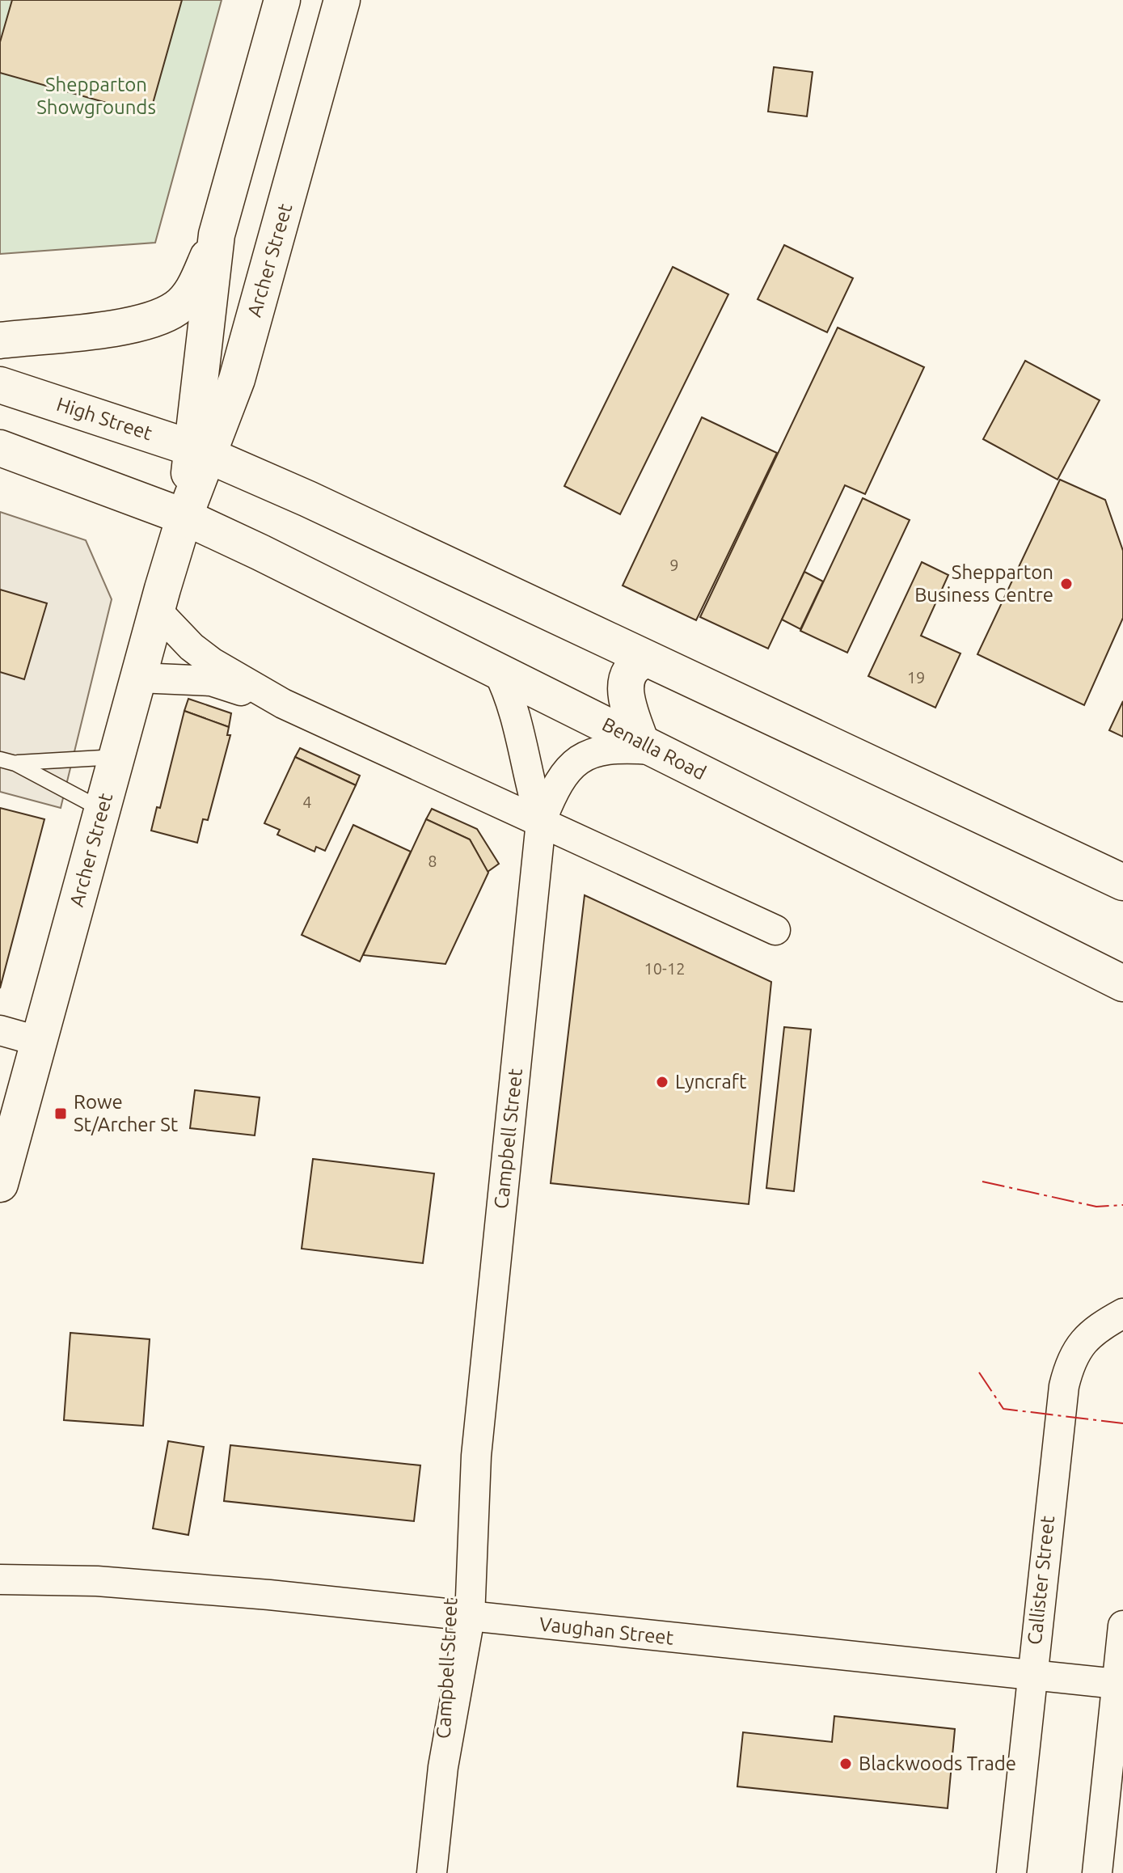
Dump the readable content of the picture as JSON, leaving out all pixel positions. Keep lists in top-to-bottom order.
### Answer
{
  "streets": {
    "main road": ["Archer Street", "High Street", "Benalla Road"],
    "street": ["Campbell Street", "Callister Street", "Vaughan Street"]
  },
  "crossings": [
    ["Archer Street", "High Street"],
    ["Archer Street", "Benalla Road"],
    ["Campbell Street", "Vaughan Street"],
    ["Callister Street", "Vaughan Street"]
  ],
  "parks": ["Shepparton Showgrounds"],
  "places": {
    "other": ["Shepparton Business Centre", "Lyncraft", "Blackwoods Trade"],
    "transit": ["Rowe St/Archer St"]
  },
  "house_numbers": [
    "9",
    "19",
    "4",
    "8",
    "10-12"
  ]
}
